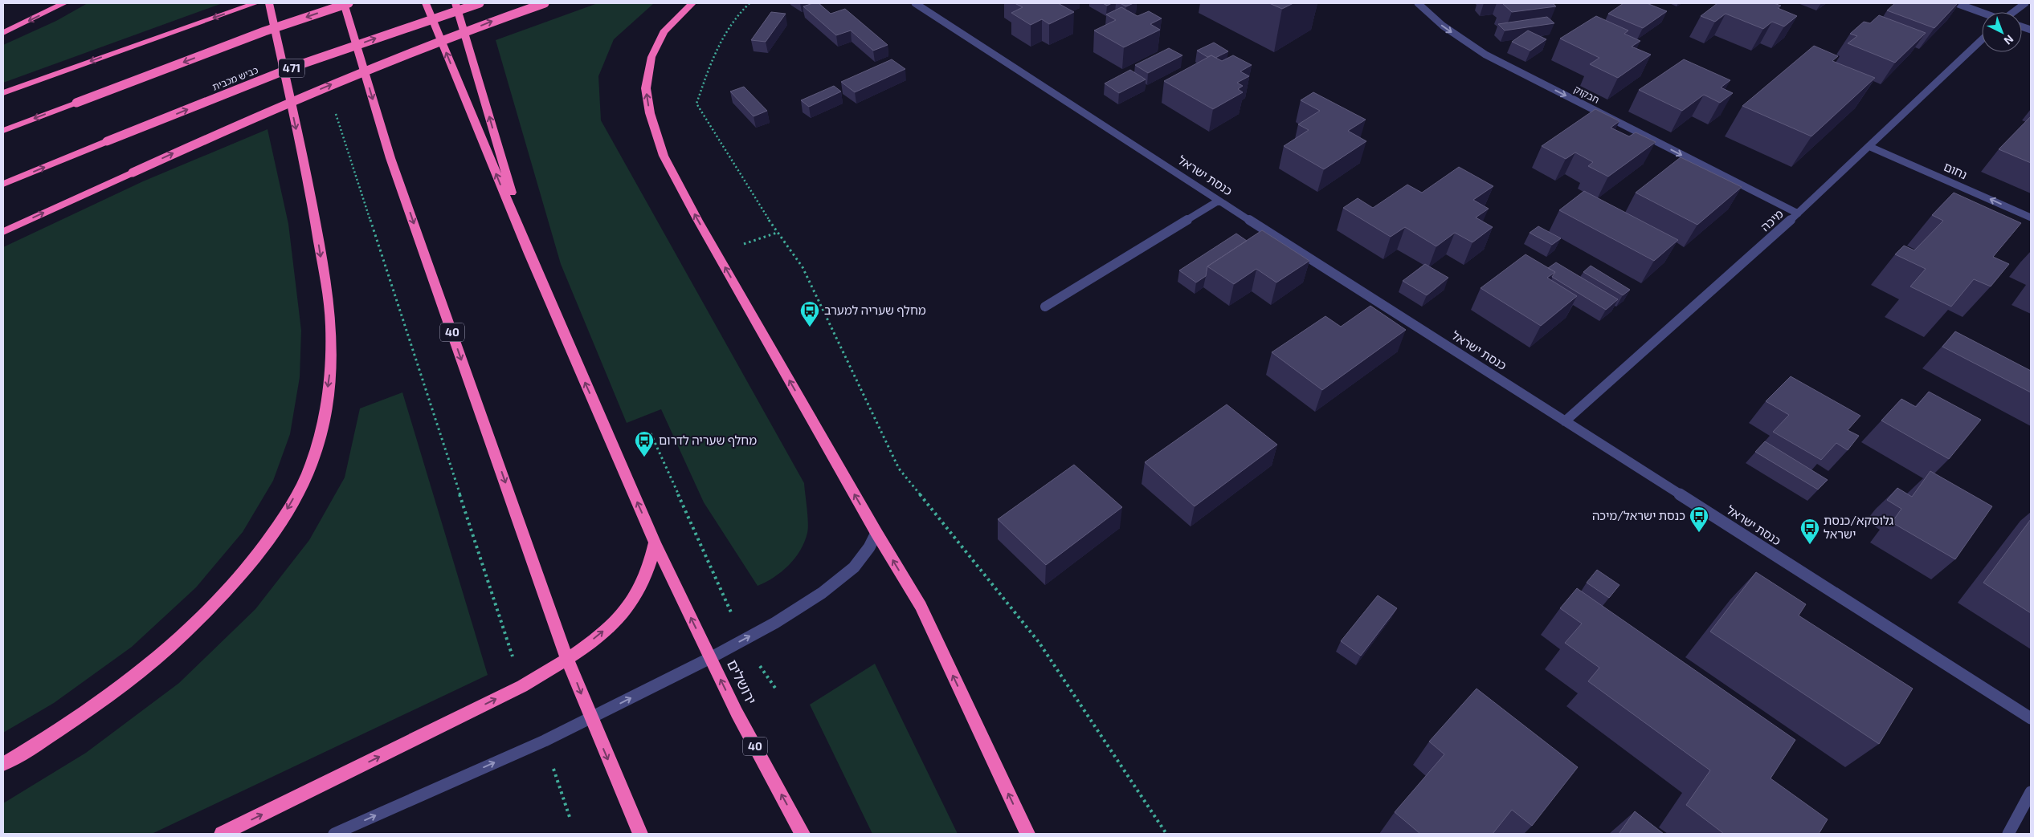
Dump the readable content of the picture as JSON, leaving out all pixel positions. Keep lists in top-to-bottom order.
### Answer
{
  "streets": {
    "highway": [
      "471",
      "כביש מכבית",
      "40",
      "ירושלים"
    ],
    "street": [
      "חבקוק",
      "נחום",
      "כנסת ישראל",
      "מיכה"
    ]
  },
  "crossings": [
    ["חבקוק", "מיכה"],
    ["נחום", "מיכה"],
    ["כנסת ישראל", "מיכה"],
    ["40", "ירושלים"]
  ],
  "one_way": ["חבקוק", "נחום", "ירושלים"],
  "places": {
    "bus stop": [
      "מחלף שעריה למערב",
      "מחלף שעריה לדרום",
      "כנסת ישראל/מיכה",
      "גלוסקא/כנסת ישראל"
    ]
  },
  "north": "bottom right"
}
